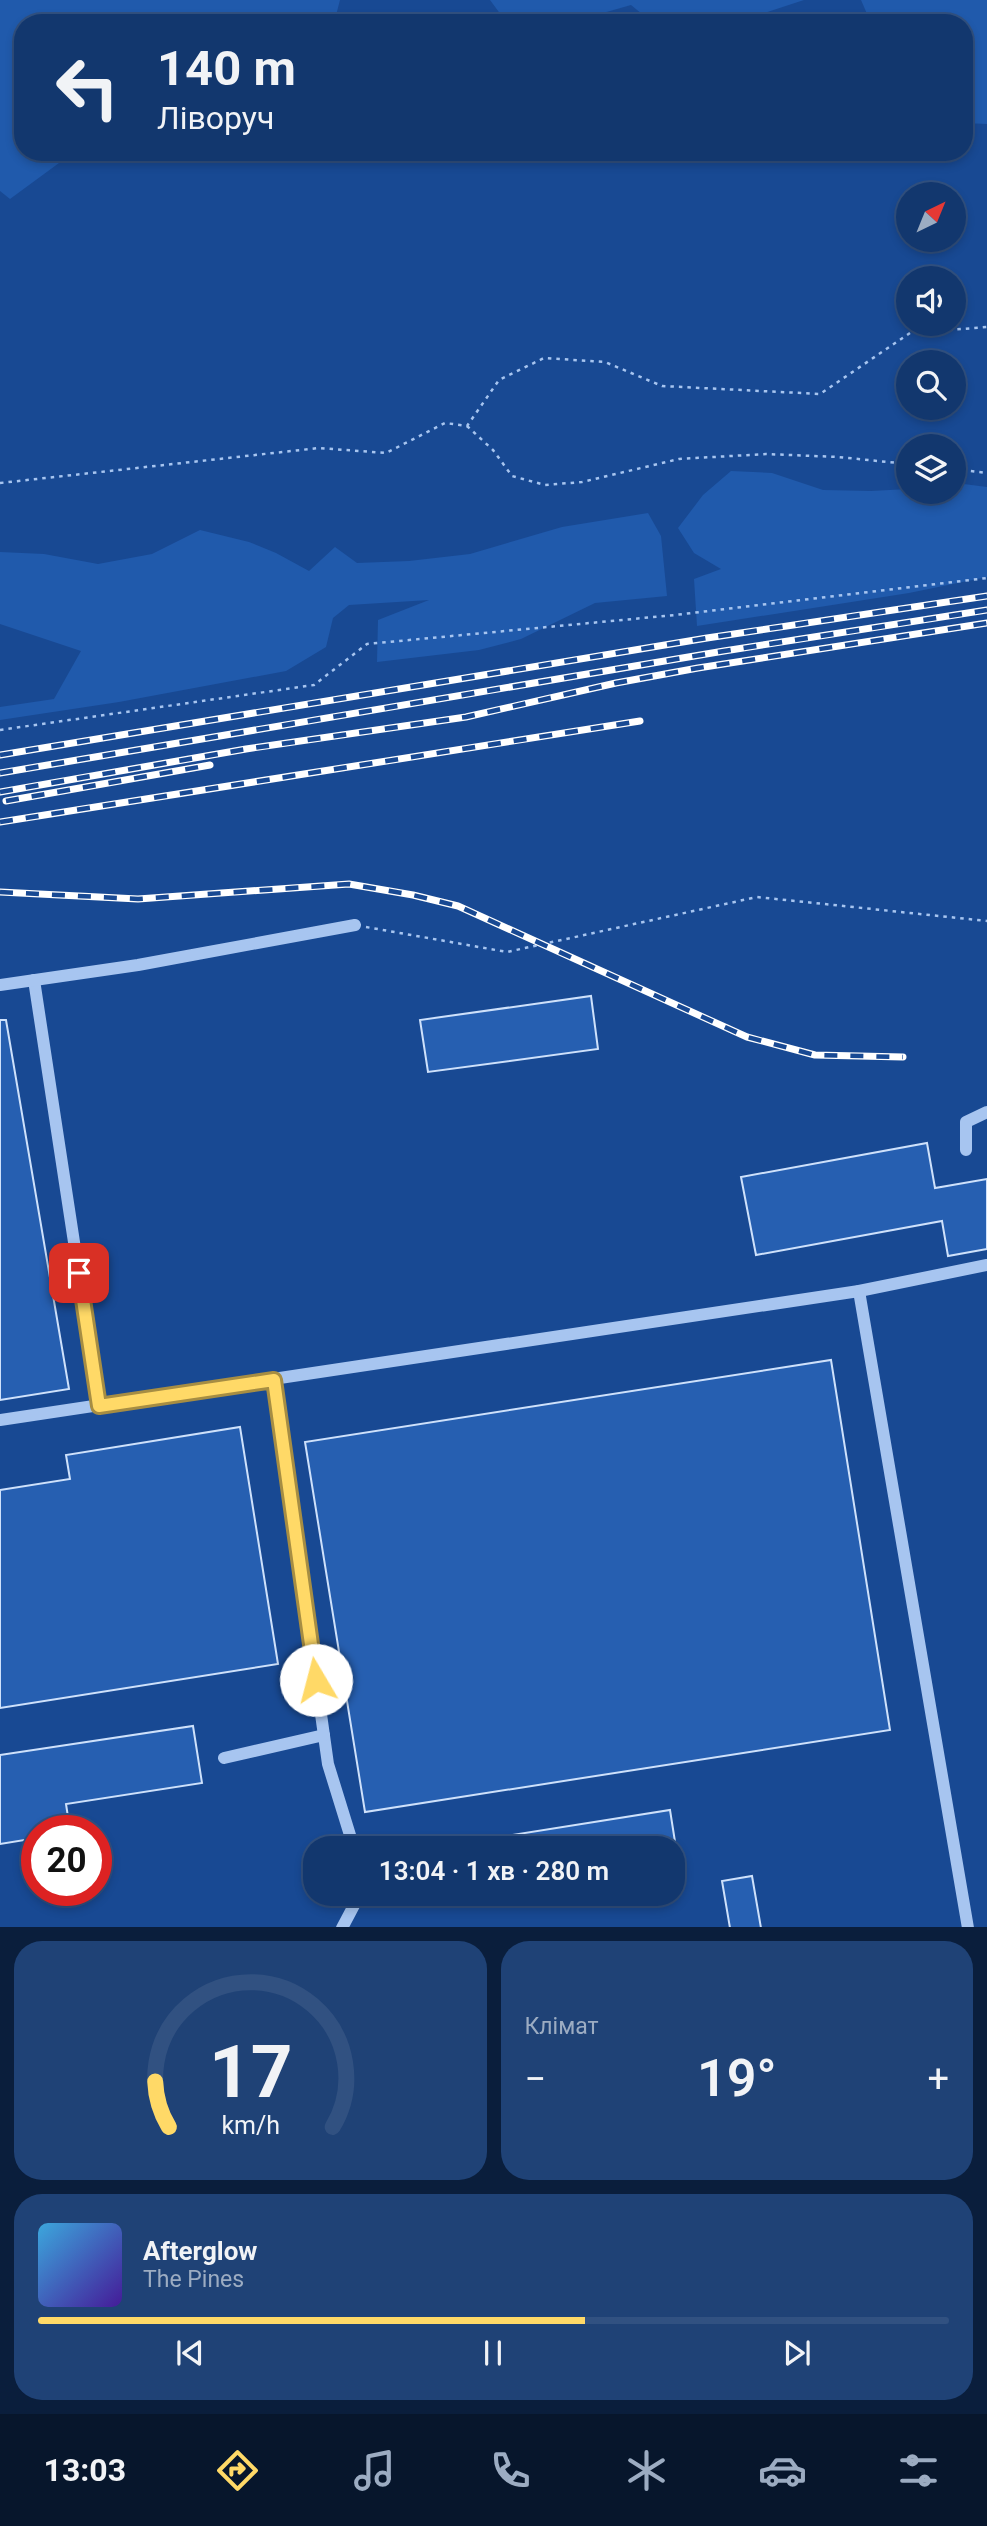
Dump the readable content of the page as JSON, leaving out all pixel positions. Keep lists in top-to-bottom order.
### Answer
{
  "north": "top right",
  "page": {
    "turn": ["140 m", "Ліворуч"],
    "limit": "20",
    "trip": "13:04 · 1 хв · 280 m",
    "tile": "Клімат",
    "heat": ["−", "19°", "+"],
    "song": ["Afterglow", "The Pines"],
    "tabs": "13:03",
    "gauge": ["17", "km/h"]
  }
}
